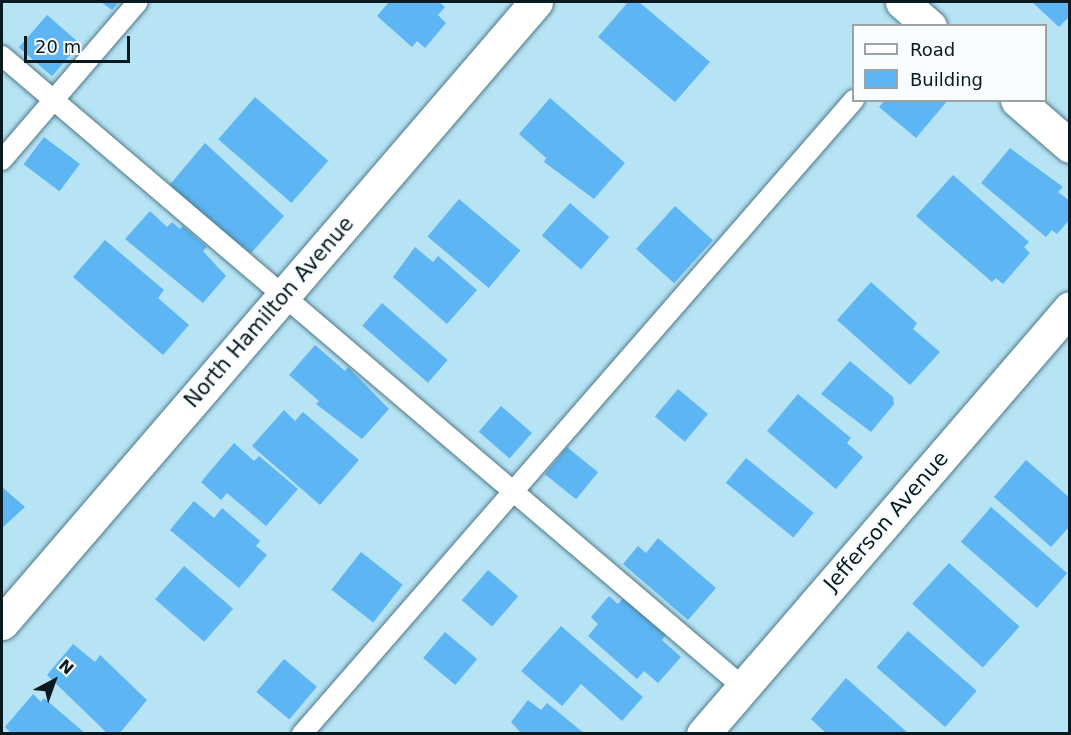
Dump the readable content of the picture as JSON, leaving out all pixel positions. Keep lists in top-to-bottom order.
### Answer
{
  "streets": {
    "street": ["North Hamilton Avenue", "Jefferson Avenue"]
  },
  "legend": ["Road", "Building"],
  "scale_bar": "20 m",
  "north": "top right"
}
